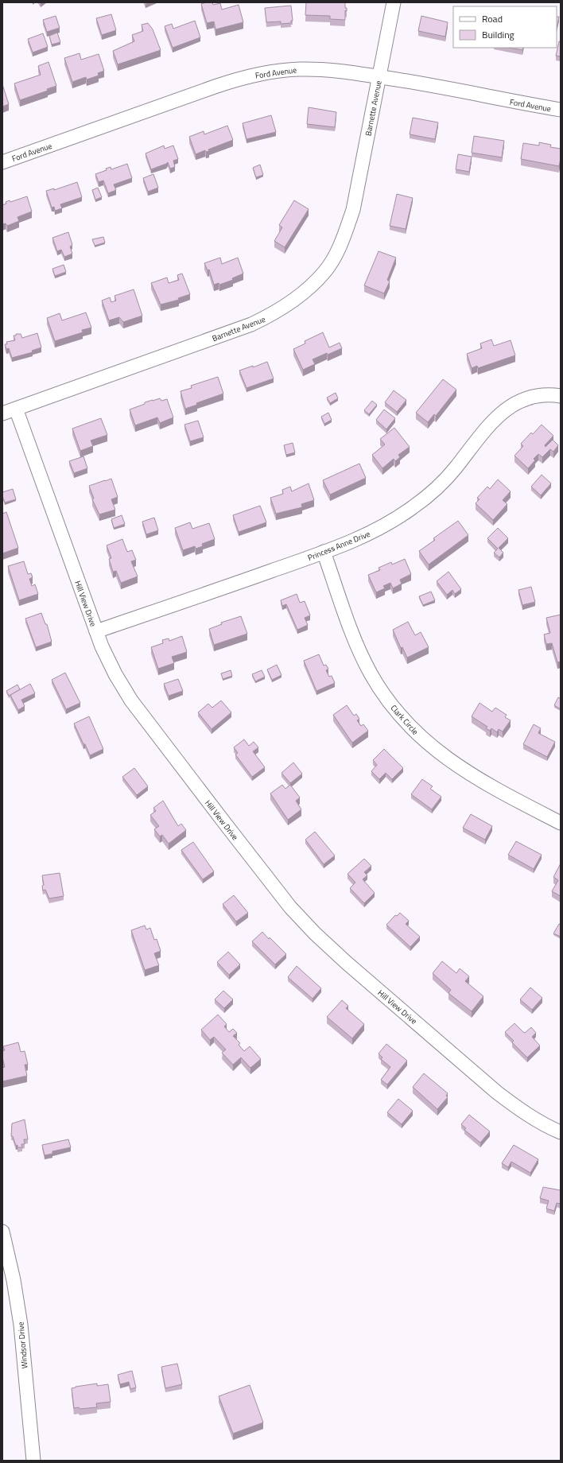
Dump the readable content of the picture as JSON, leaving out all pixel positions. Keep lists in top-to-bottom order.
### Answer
{
  "streets": {
    "street": [
      "Ford Avenue",
      "Barnette Avenue",
      "Princess Anne Drive",
      "Hill View Drive",
      "Clark Circle",
      "Windsor Drive"
    ]
  },
  "crossings": [
    ["Ford Avenue", "Barnette Avenue"],
    ["Barnette Avenue", "Hill View Drive"],
    ["Princess Anne Drive", "Hill View Drive"],
    ["Princess Anne Drive", "Clark Circle"]
  ],
  "legend": ["Road", "Building"]
}
